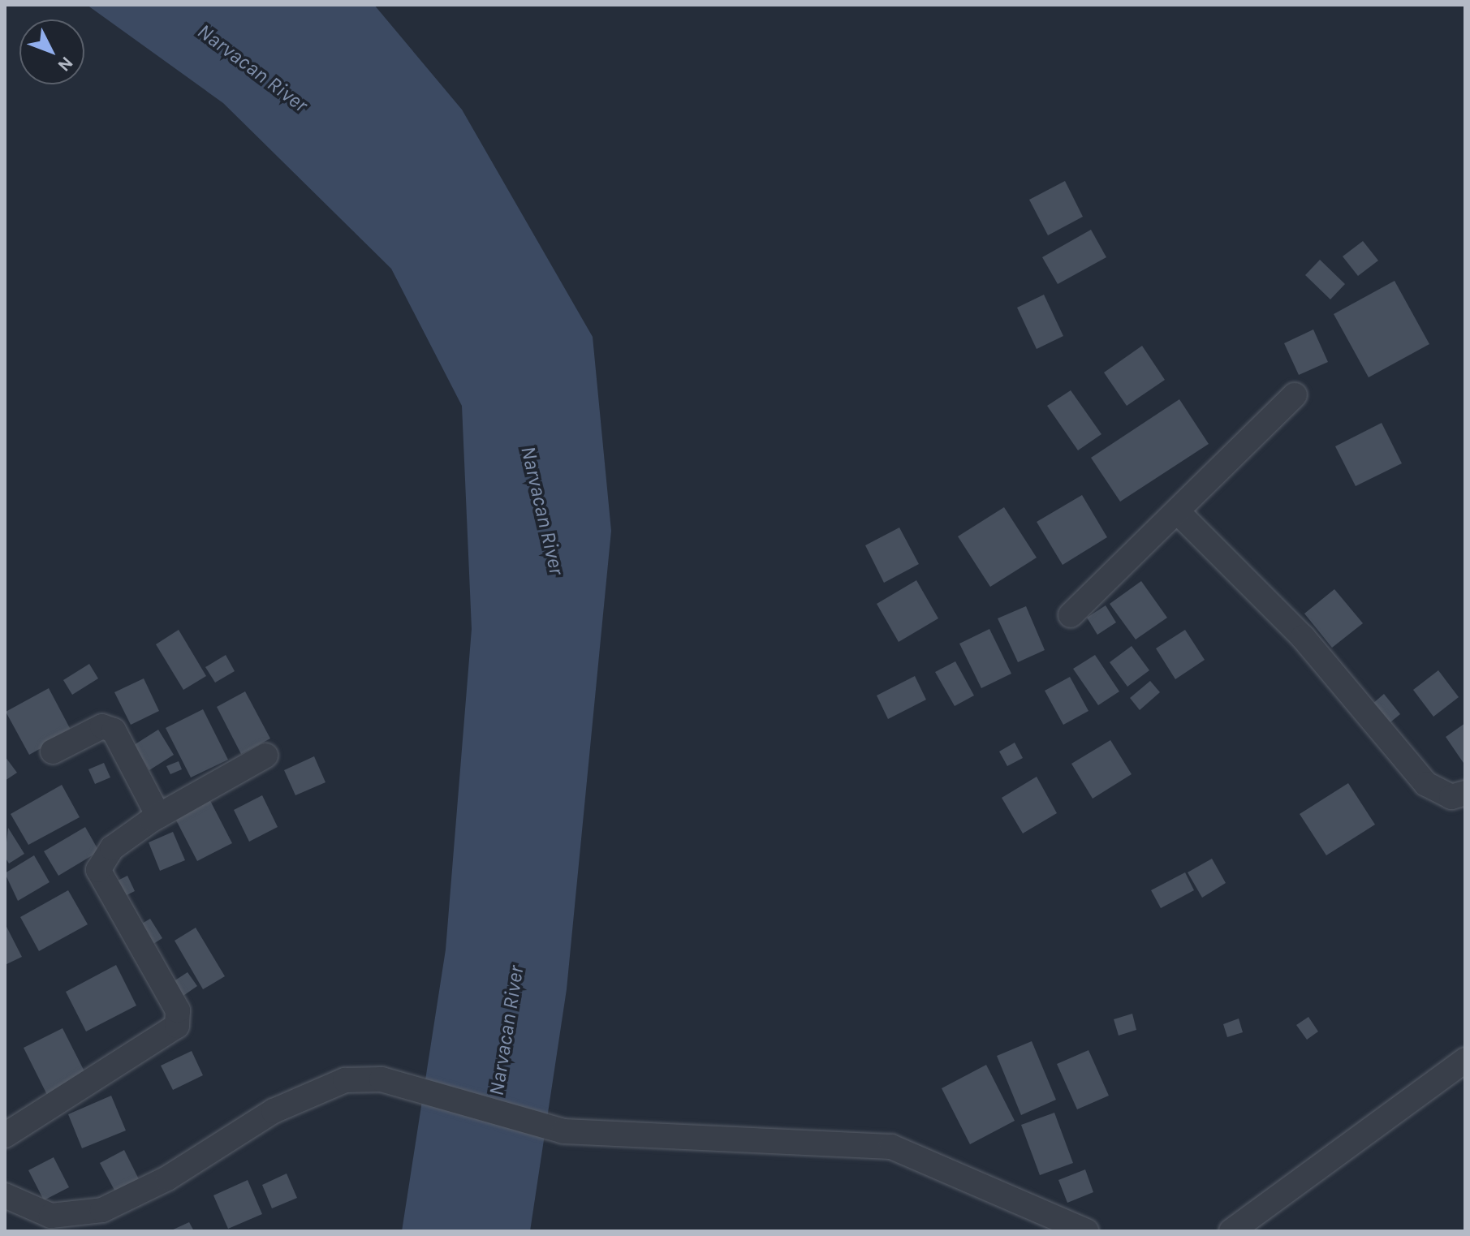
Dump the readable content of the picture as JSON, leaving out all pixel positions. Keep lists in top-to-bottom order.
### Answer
{
  "water": ["Narvacan River"],
  "north": "bottom right"
}
